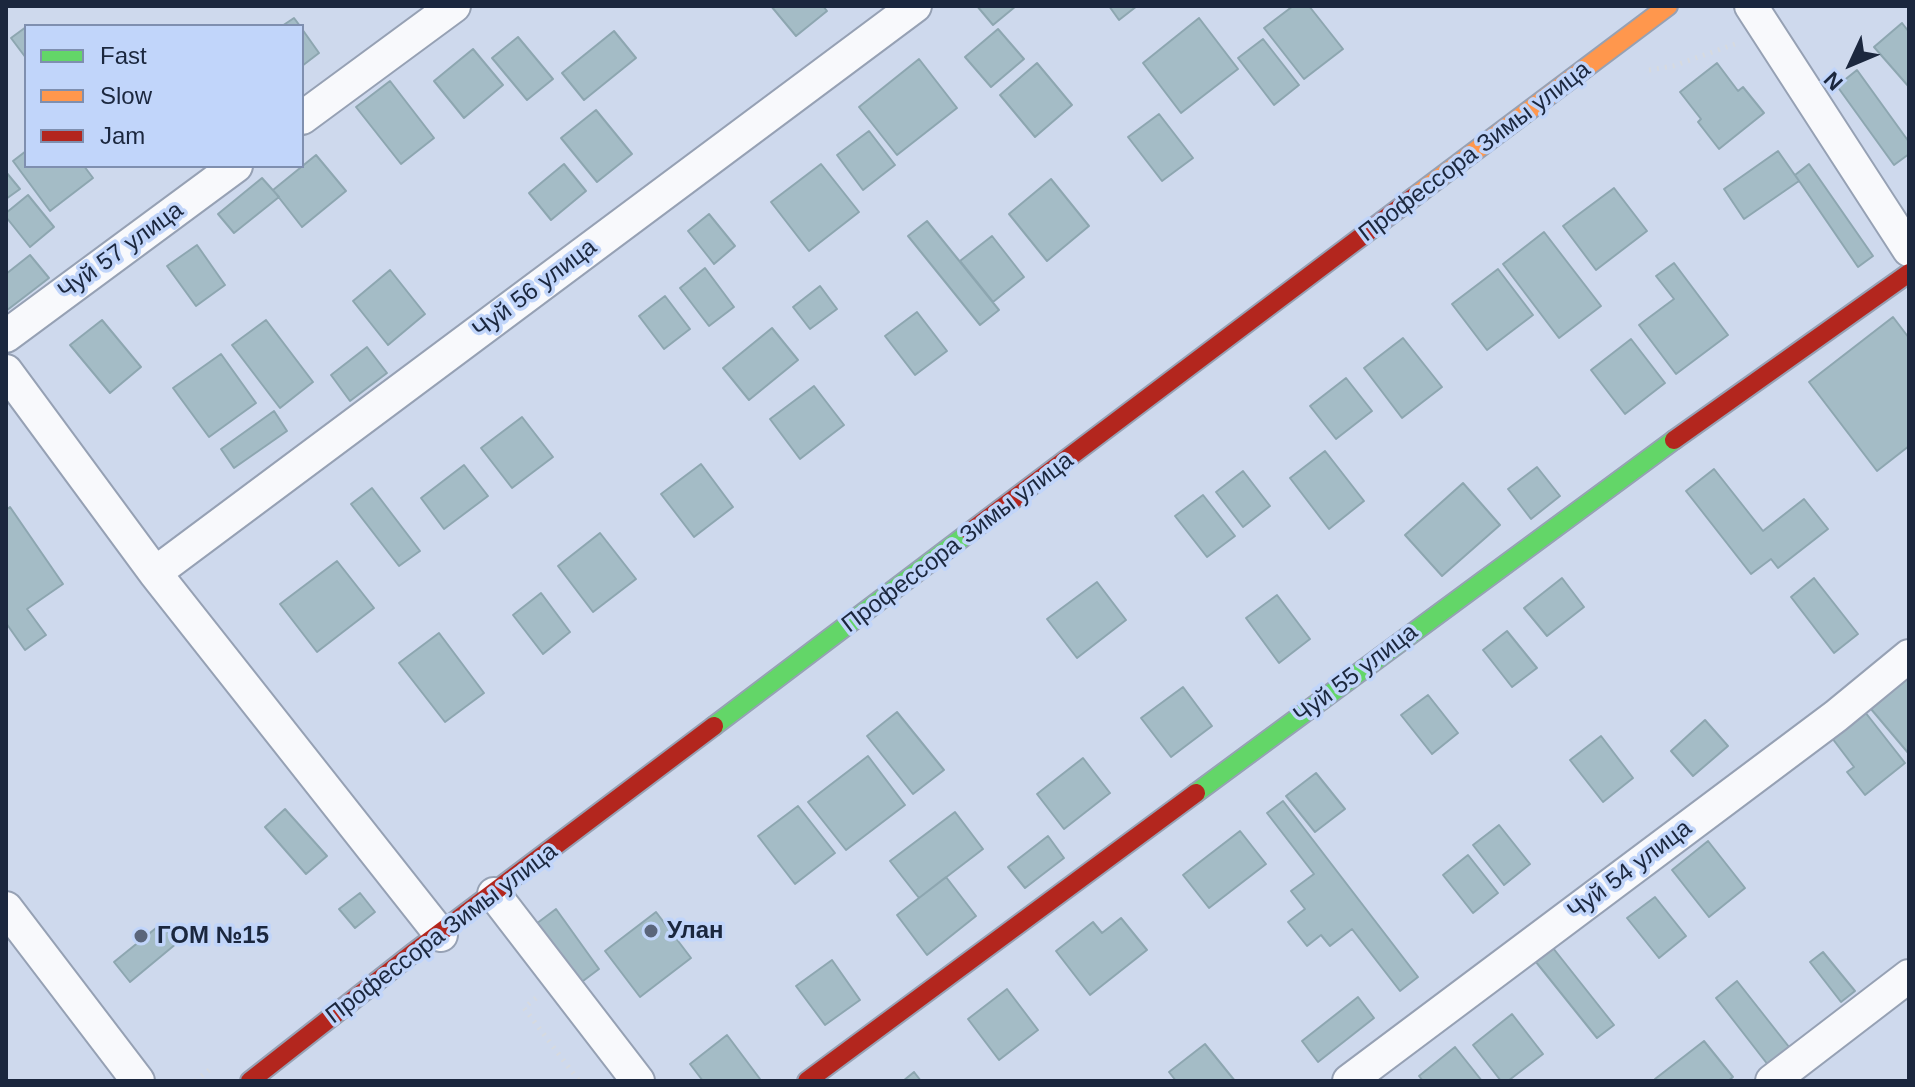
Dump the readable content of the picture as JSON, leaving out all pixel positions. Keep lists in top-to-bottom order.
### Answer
{
  "streets": {
    "street": [
      "Профессора Зимы улица",
      "Чуй 57 улица",
      "Чуй 56 улица",
      "Чуй 55 улица",
      "Чуй 54 улица"
    ]
  },
  "places": ["Улан", "ГОМ №15"],
  "legend": ["Fast", "Slow", "Jam"],
  "north": "bottom left"
}
